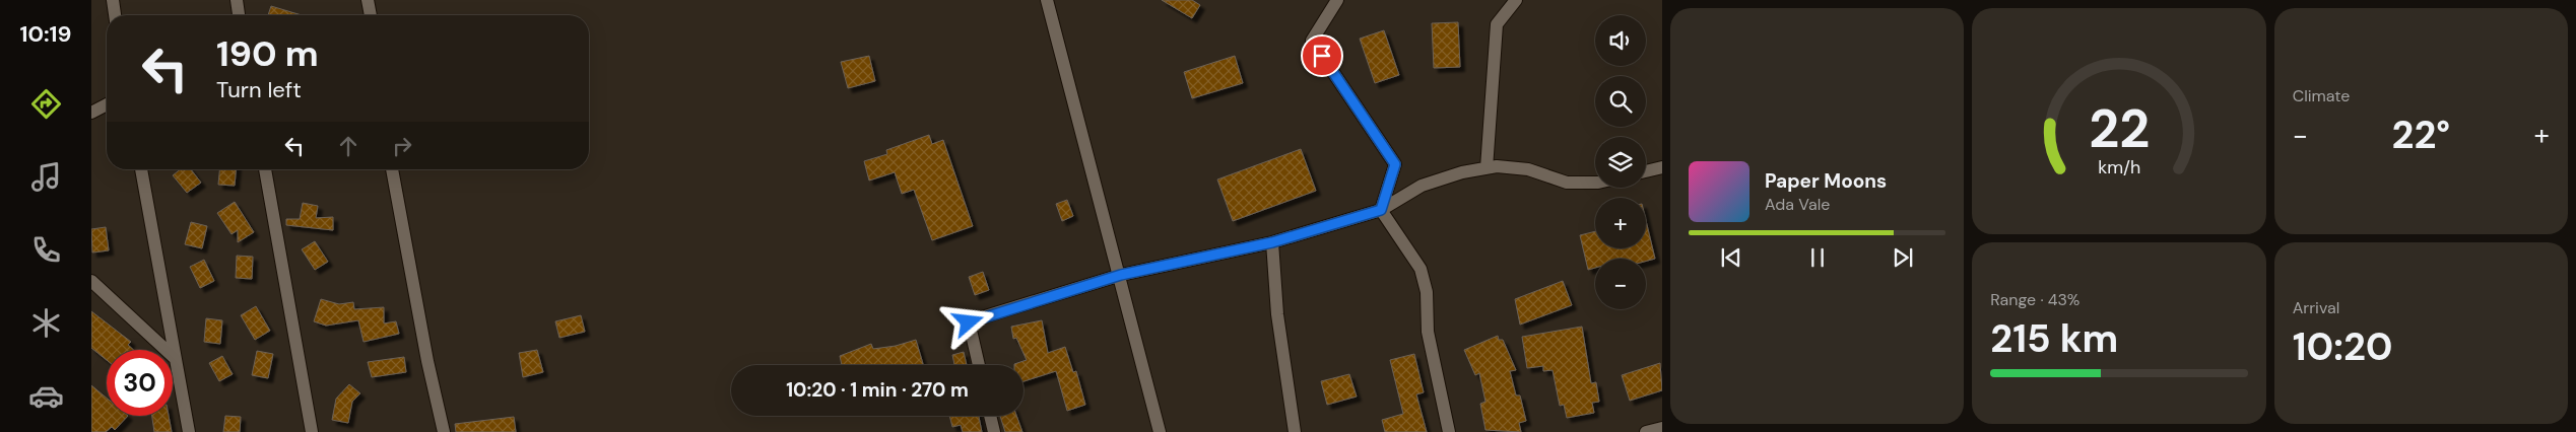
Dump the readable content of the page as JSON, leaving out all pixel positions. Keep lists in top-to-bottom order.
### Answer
{
  "page": {
    "tabs": "10:19",
    "tile": [
      "Climate",
      ["Range · 43%", "215 km"],
      ["Arrival", "10:20"]
    ],
    "map_buttons": ["+", "−"],
    "turn": ["190 m", "Turn left"],
    "heat": ["−", "22°", "+"],
    "song": ["Paper Moons", "Ada Vale"],
    "limit": "30",
    "trip": "10:20 · 1 min · 270 m",
    "gauge": ["22", "km/h"]
  }
}
